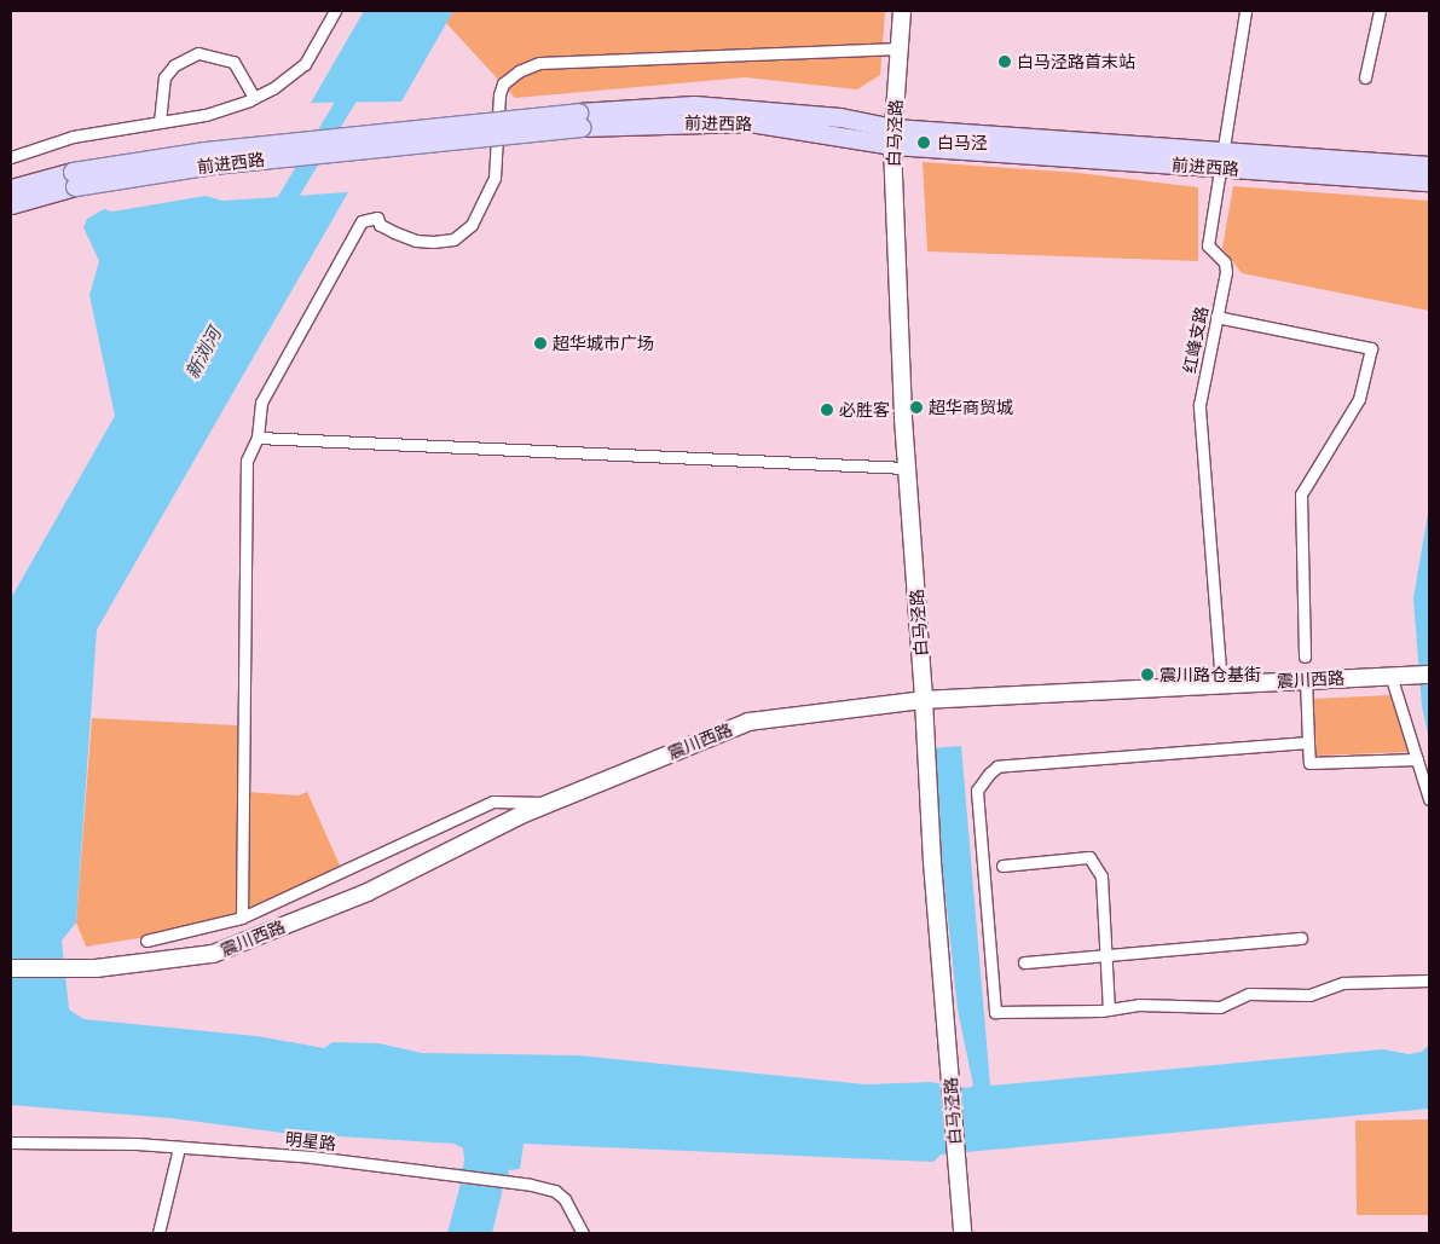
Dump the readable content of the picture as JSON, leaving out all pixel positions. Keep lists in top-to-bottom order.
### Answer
{
  "streets": {
    "main road": ["前进西路", "白马泾路", "震川西路"],
    "street": ["红峰支路", "明星路"]
  },
  "crossings": [
    ["前进西路", "白马泾路"],
    ["前进西路", "红峰支路"],
    ["白马泾路", "震川西路"],
    ["红峰支路", "震川西路"]
  ],
  "water": ["新浏河"],
  "places": [
    "白马泾路首末站",
    "白马泾",
    "超华城市广场",
    "超华商贸城",
    "必胜客",
    "震川路仓基街"
  ]
}
